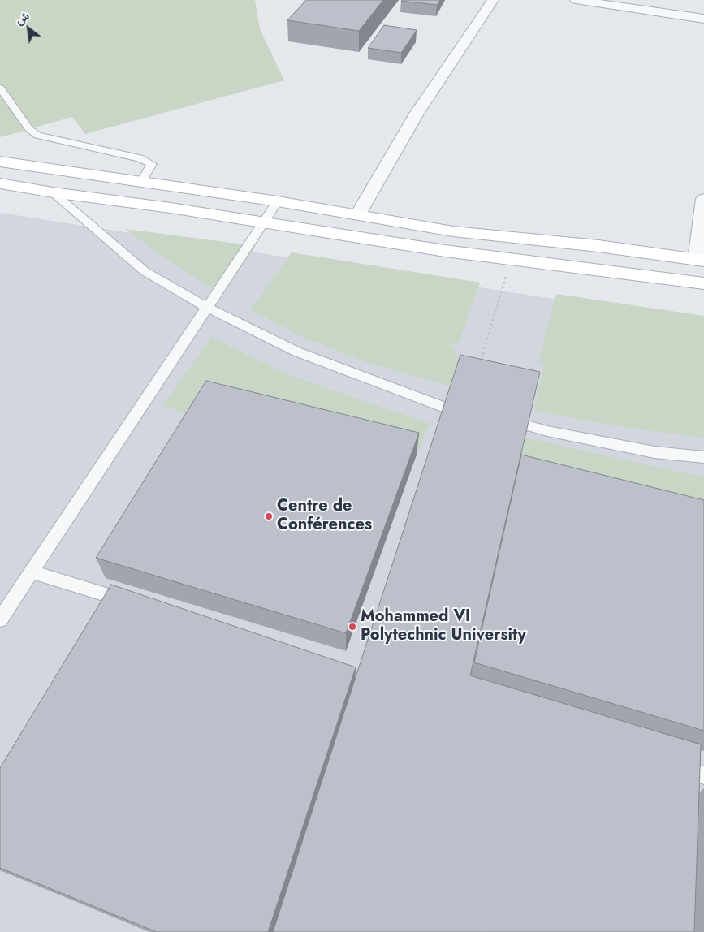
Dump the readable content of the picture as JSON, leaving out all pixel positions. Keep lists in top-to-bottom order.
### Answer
{
  "places": ["Centre de Conférences", "Mohammed VI Polytechnic University"],
  "north": "top left"
}
